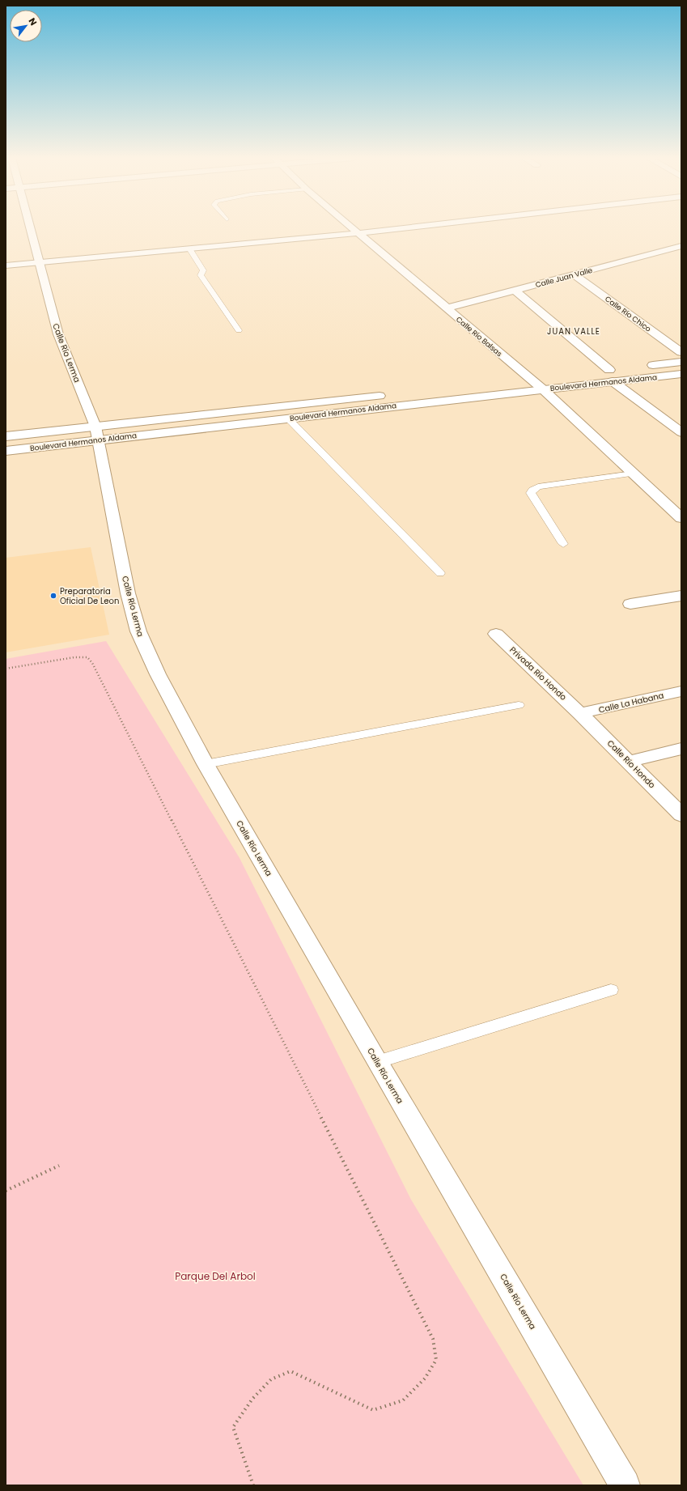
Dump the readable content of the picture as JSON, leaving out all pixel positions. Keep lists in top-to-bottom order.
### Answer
{
  "streets": {
    "street": [
      "Calle Juan Valle",
      "Calle Río Chico",
      "Calle Río Balsas",
      "Calle Río Lerma",
      "Boulevard Hermanos Aldama",
      "Privada Río Hondo",
      "Calle La Habana",
      "Calle Río Hondo"
    ]
  },
  "crossings": [
    ["Calle Juan Valle", "Calle Río Chico"],
    ["Calle Juan Valle", "Calle Río Balsas"],
    ["Calle Río Balsas", "Boulevard Hermanos Aldama"],
    ["Calle Río Lerma", "Boulevard Hermanos Aldama"],
    ["Privada Río Hondo", "Calle La Habana"],
    ["Privada Río Hondo", "Calle Río Hondo"],
    ["Calle La Habana", "Calle Río Hondo"]
  ],
  "districts": ["JUAN VALLE"],
  "parks": ["Parque Del Arbol"],
  "places": ["Preparatoria Oficial De Leon"],
  "north": "top right"
}
